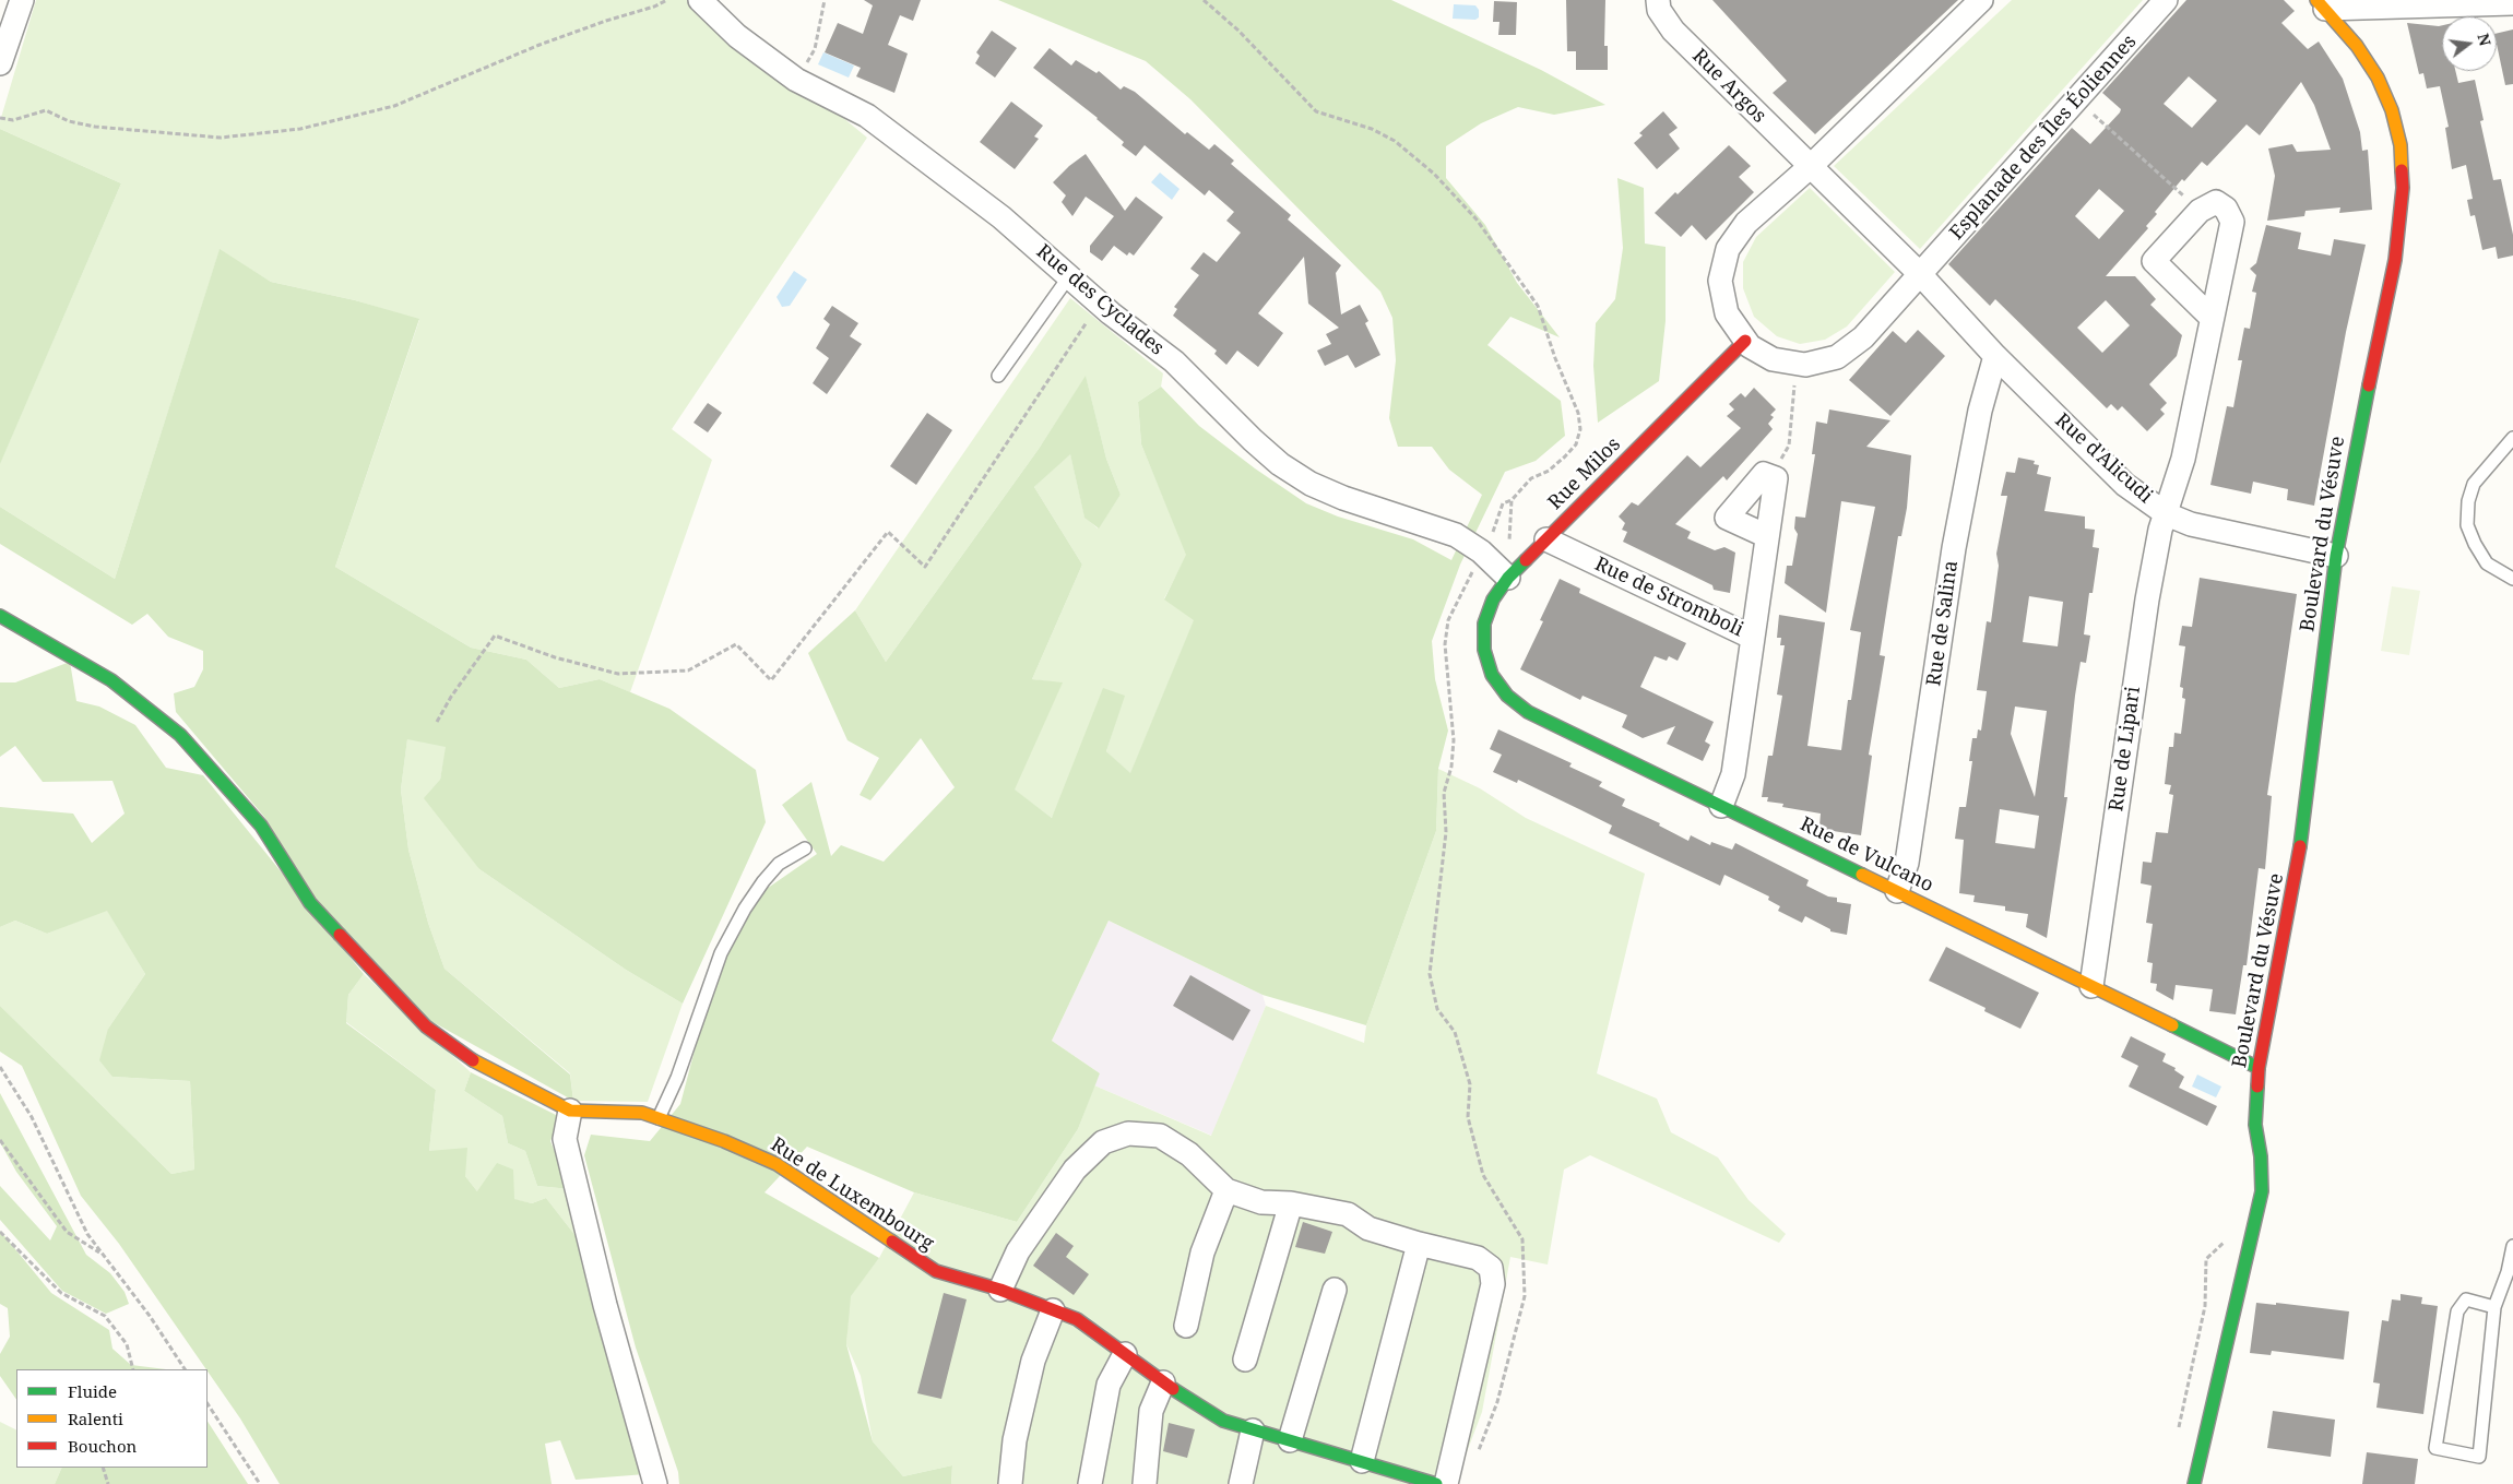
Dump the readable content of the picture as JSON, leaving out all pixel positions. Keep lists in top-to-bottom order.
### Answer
{
  "streets": {
    "street": [
      "Rue Argos",
      "Esplanade des Îles Éoliennes",
      "Rue des Cyclades",
      "Rue d'Alicudi",
      "Rue Milos",
      "Boulevard du Vésuve",
      "Rue de Stromboli",
      "Rue de Salina",
      "Rue de Lipari",
      "Rue de Vulcano",
      "Rue de Luxembourg"
    ]
  },
  "crossings": [
    ["Rue Argos", "Esplanade des Îles Éoliennes"],
    ["Rue Argos", "Rue d'Alicudi"],
    ["Rue Argos", "Rue Milos"],
    ["Esplanade des Îles Éoliennes", "Rue d'Alicudi"],
    ["Esplanade des Îles Éoliennes", "Rue Milos"],
    ["Rue des Cyclades", "Rue Milos"],
    ["Rue d'Alicudi", "Rue Milos"],
    ["Rue d'Alicudi", "Boulevard du Vésuve"],
    ["Rue d'Alicudi", "Rue de Salina"],
    ["Rue d'Alicudi", "Rue de Lipari"],
    ["Rue Milos", "Rue de Stromboli"],
    ["Rue Milos", "Rue de Vulcano"],
    ["Boulevard du Vésuve", "Rue de Vulcano"],
    ["Rue de Stromboli", "Rue de Vulcano"],
    ["Rue de Salina", "Rue de Vulcano"],
    ["Rue de Lipari", "Rue de Vulcano"]
  ],
  "legend": ["Fluide", "Ralenti", "Bouchon"],
  "north": "right"
}
